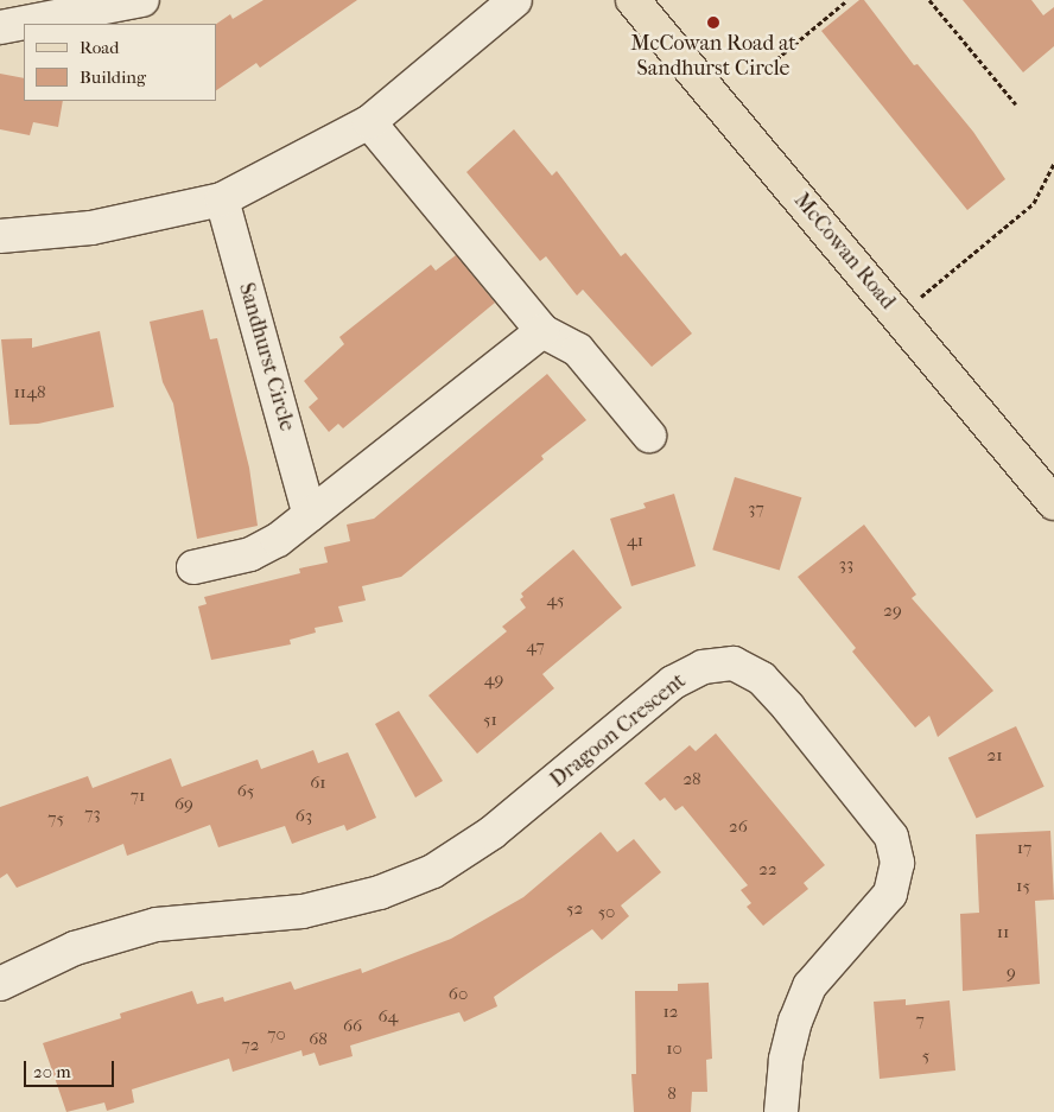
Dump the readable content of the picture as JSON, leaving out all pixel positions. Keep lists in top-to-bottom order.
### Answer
{
  "streets": {
    "main road": ["McCowan Road"],
    "street": ["Sandhurst Circle", "Dragoon Crescent"]
  },
  "places": ["McCowan Road at Sandhurst Circle"],
  "house_numbers": [
    "1148",
    "37",
    "41",
    "33",
    "45",
    "29",
    "47",
    "49",
    "51",
    "21",
    "28",
    "61",
    "65",
    "71",
    "69",
    "73",
    "63",
    "75",
    "26",
    "17",
    "22",
    "15",
    "52",
    "50",
    "11",
    "9",
    "60",
    "12",
    "64",
    "7",
    "66",
    "70",
    "68",
    "72",
    "10",
    "5",
    "8"
  ],
  "legend": ["Road", "Building"],
  "scale_bar": "20 m"
}
